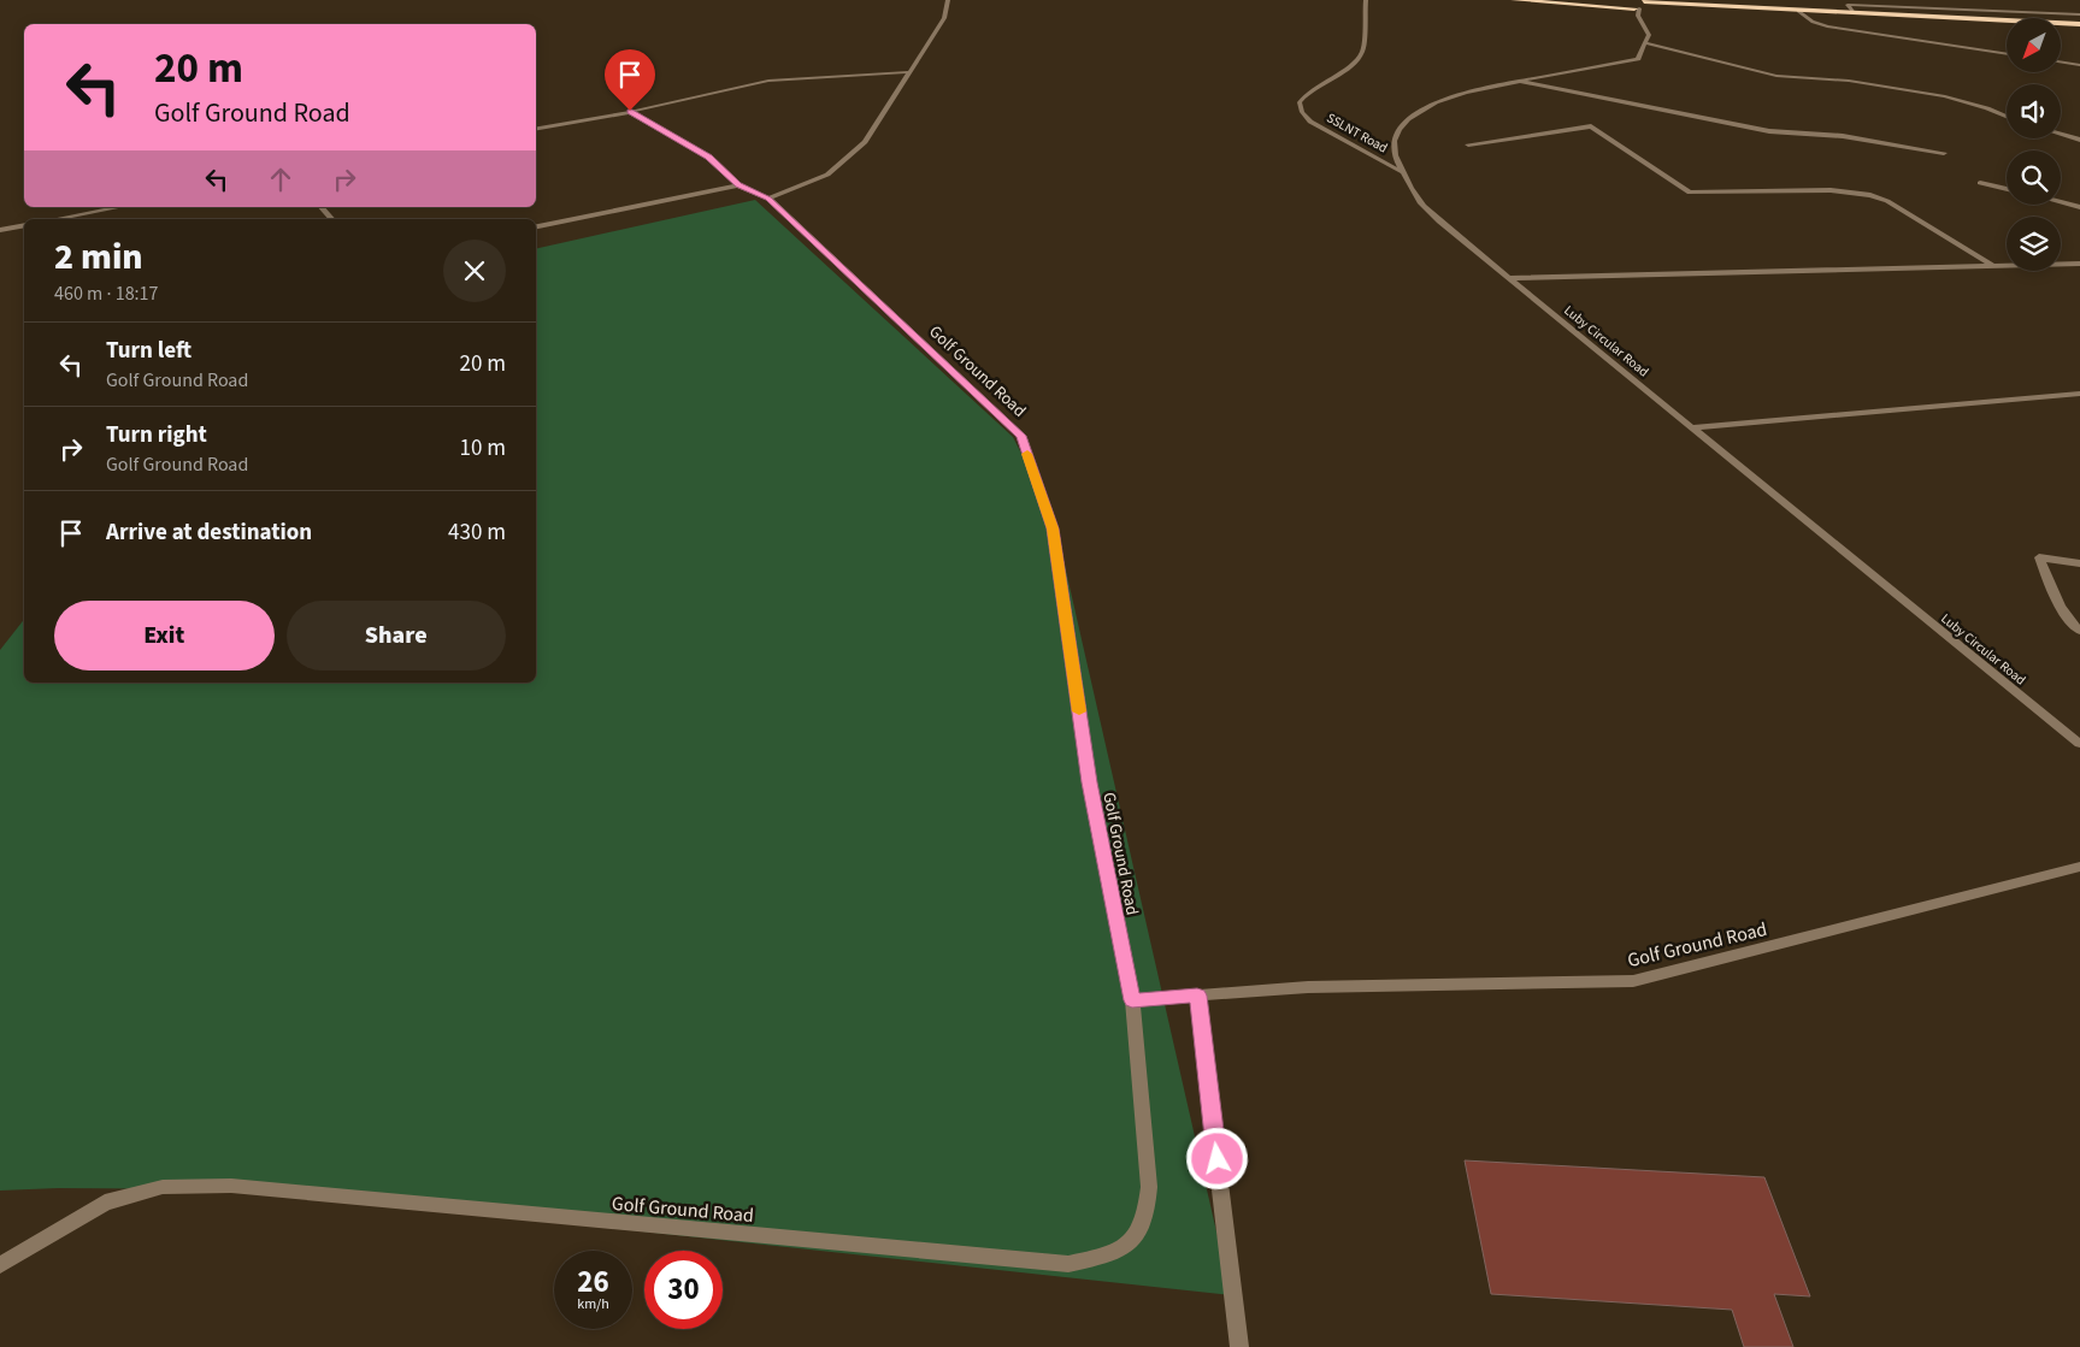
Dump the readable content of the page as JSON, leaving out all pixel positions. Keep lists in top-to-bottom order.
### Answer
{
  "streets": {
    "street": ["SSLNT Road", "Luby Circular Road", "Golf Ground Road"]
  },
  "crossings": [
    ["SSLNT Road", "Luby Circular Road"]
  ],
  "north": "bottom left",
  "page": {
    "turn": ["20 m", "Golf Ground Road"],
    "heading": ["2 min", "460 m · 18:17"],
    "list": [
      {
        "name": "Turn left",
        "note": "Golf Ground Road",
        "value": "20 m"
      },
      {
        "name": "Turn right",
        "note": "Golf Ground Road",
        "value": "10 m"
      },
      {
        "name": "Arrive at destination",
        "value": "430 m"
      }
    ],
    "buttons": ["Exit", "Share"],
    "speed": "26 km/h",
    "limit": "30"
  }
}
